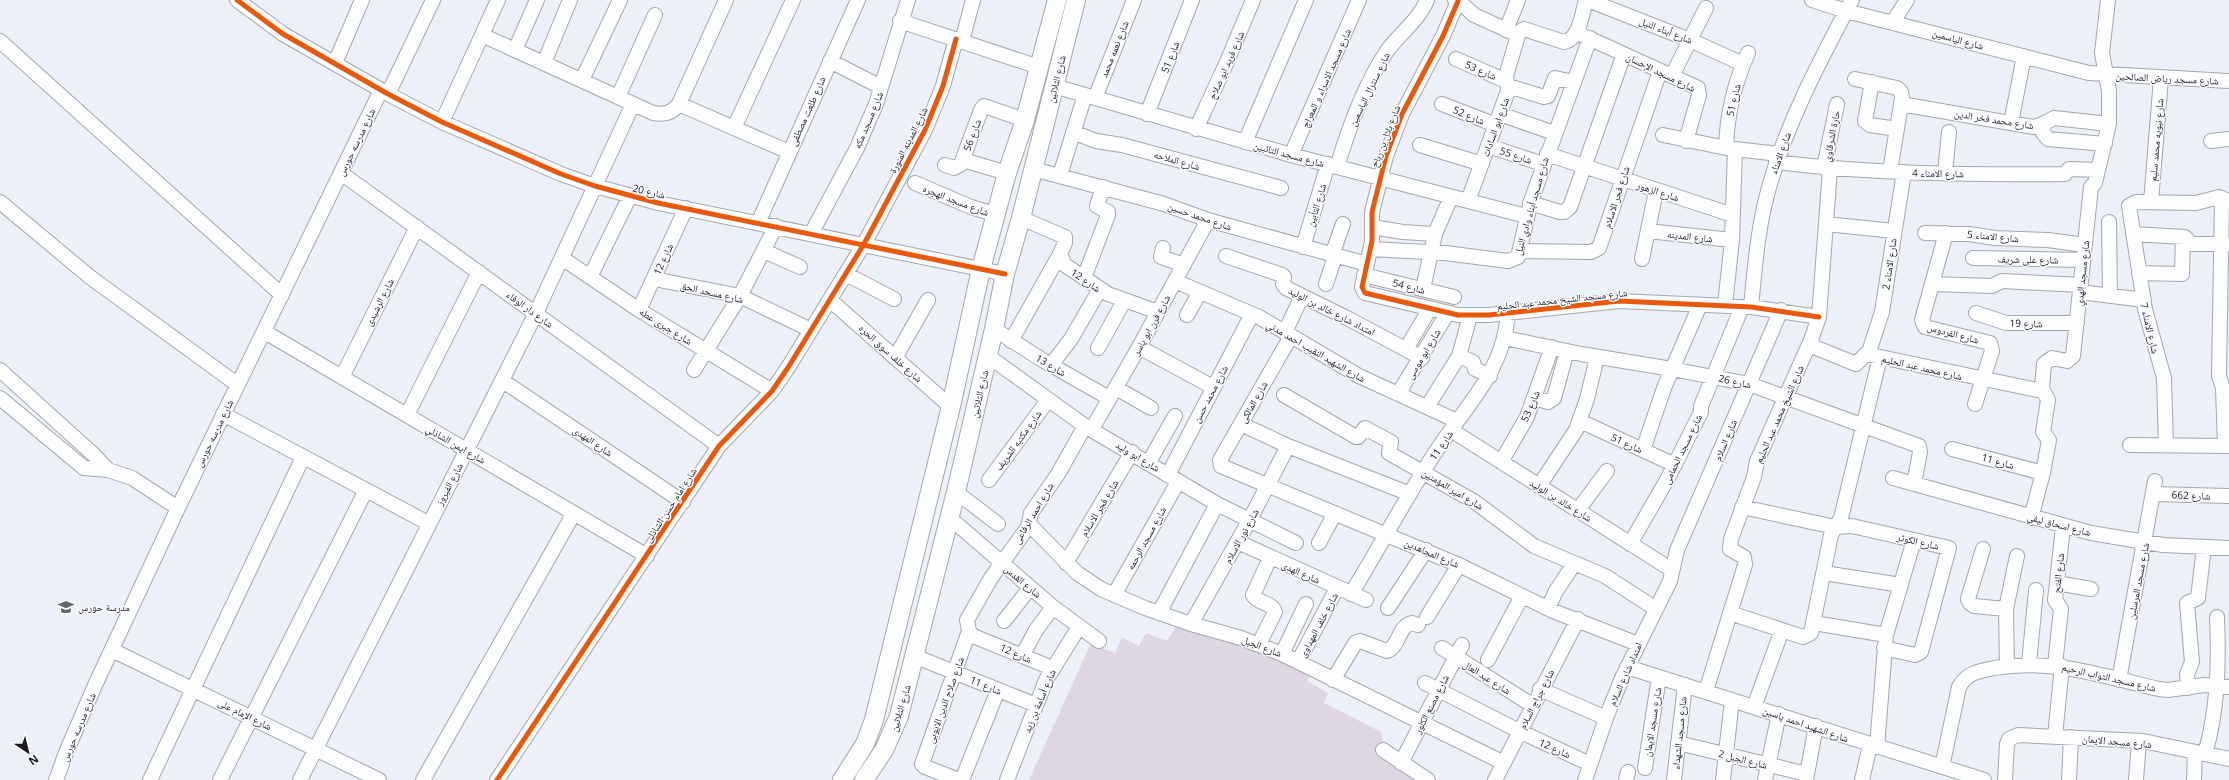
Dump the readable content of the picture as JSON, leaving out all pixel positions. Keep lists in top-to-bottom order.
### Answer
{
  "streets": {
    "street": [
      "شارع أبناء النيل",
      "شارع الياسمين",
      "شارع نعمه محمد",
      "شارع 51",
      "شارع فريد ابو صلاح",
      "شارع 53",
      "شارع مسجد الإحسان",
      "شارع مسجد الاسراء و المعراج",
      "شارع مسجد رياض الصالحين",
      "شارع الثلاثين",
      "شارع سنترال الياسمين",
      "شارع طلعت مصطفى",
      "شارع 52",
      "شارع محمد فخر الدين",
      "شارع مسجد مكه",
      "شارع ابو السادات",
      "شارع 56",
      "شارع بلال بن رباح",
      "حارة الشرقاوي",
      "شارع المدينه المنورة",
      "شارع نبويه محمد سليم",
      "شارع مدرسه حورس",
      "شارع الامناء",
      "شارع مسجد التائبين",
      "شارع 55",
      "شارع الملاحه",
      "شارع الامناء 4",
      "شارع 20",
      "شارع الزهور",
      "شارع فجر الاسلام",
      "شارع مسجد الهجره",
      "شارع التأبين",
      "شارع مسجد أبناء وادي النيل",
      "شارع محمد حسين",
      "شارع المدينه",
      "شارع الامناء 5",
      "شارع 12",
      "شارع على شريف",
      "شارع الامناء 2",
      "شارع مسجد الهدي",
      "شارع 54",
      "شارع مسجد الحق",
      "شارع مسجد الشيخ محمد عبد الحليم",
      "شارع الرشيدى",
      "شارع دار الوفاء",
      "امتداد شارع خالد بن الوليد",
      "شارع 19",
      "شارع فرن ابو ياسر",
      "شارع جبرى عطه",
      "شارع الامناء 7",
      "شارع الفردوس",
      "شارع الشهيد النقيب احمد مدني",
      "شارع خلف سوق الحره",
      "شارع ابو موسى",
      "شارع 13",
      "شارع محمد عبد الحليم",
      "شارع 26",
      "شارع محمد حسن",
      "شارع المالكى",
      "شارع الشيخ محمد عبد الحليم",
      "شارع مكتبه الشريف",
      "شارع السلام",
      "شارع المهدى",
      "شارع ايمن الشاذلي",
      "شارع 11",
      "شارع مسجد الحمامى",
      "شارع ابو وليد",
      "شارع الفيروز",
      "شارع امير المؤمنين",
      "شارع 662",
      "شارع خالد بن الوليد",
      "شارع امام حسن الشاذلى",
      "شارع احمد الرفاعى",
      "شارع اسحاق ليفي",
      "شارع نور الاسلام",
      "شارع مسجد الرحمه",
      "شارع الكوثر",
      "شارع المجاهدين",
      "شارع الهدى",
      "شارع الفتح",
      "شارع القدس",
      "شارع مسجد المرسلين",
      "شارع خلف المهداوى",
      "شارع الجبل",
      "امتداد شارع السلام",
      "شارع عبد العال",
      "شارع مسجد التواب الرحيم",
      "شارع جراج السلام",
      "شارع صلاح الدين الايوبى",
      "شارع أسامة بن زيد",
      "شارع مصنع الكلور",
      "شارع الإمام على",
      "شارع مسجد الايمان",
      "شارع الشهيد احمد ياسين",
      "شارع مسجد الشهداء",
      "شارع الجبل 2"
    ]
  },
  "crossings": [
    ["شارع أبناء النيل", "شارع 51"],
    ["شارع أبناء النيل", "شارع فجر الاسلام"],
    ["شارع الياسمين", "شارع مسجد رياض الصالحين"],
    ["شارع الياسمين", "شارع الامناء"],
    ["شارع الياسمين", "شارع مسجد الهدي"],
    ["شارع نعمه محمد", "شارع مسجد التائبين"],
    ["شارع نعمه محمد", "شارع الملاحه"],
    ["شارع نعمه محمد", "شارع محمد حسين"],
    ["شارع 51", "شارع مسجد التائبين"],
    ["شارع 51", "شارع الامناء 4"],
    ["شارع 51", "شارع الزهور"],
    ["شارع 51", "شارع المدينه"],
    ["شارع 51", "شارع مسجد الشيخ محمد عبد الحليم"],
    ["شارع 51", "شارع مسجد الحمامى"],
    ["شارع فريد ابو صلاح", "شارع مسجد التائبين"],
    ["شارع 53", "شارع ابو السادات"],
    ["شارع 53", "شارع مسجد أبناء وادي النيل"],
    ["شارع 53", "شارع 26"],
    ["شارع 53", "شارع خالد بن الوليد"],
    ["شارع مسجد الإحسان", "شارع الامناء 4"],
    ["شارع مسجد الإحسان", "شارع فجر الاسلام"],
    ["شارع مسجد الإحسان", "شارع مسجد أبناء وادي النيل"],
    ["شارع مسجد الاسراء و المعراج", "شارع مسجد التائبين"],
    ["شارع مسجد رياض الصالحين", "شارع نبويه محمد سليم"],
    ["شارع مسجد رياض الصالحين", "شارع مسجد الهدي"],
    ["شارع الثلاثين", "شارع 56"],
    ["شارع الثلاثين", "شارع مسجد التائبين"],
    ["شارع الثلاثين", "شارع 20"],
    ["شارع الثلاثين", "شارع مسجد الهجره"],
    ["شارع الثلاثين", "شارع محمد حسين"],
    ["شارع الثلاثين", "شارع خلف سوق الحره"],
    ["شارع الثلاثين", "شارع 13"],
    ["شارع الثلاثين", "شارع 11"],
    ["شارع الثلاثين", "شارع ابو وليد"],
    ["شارع الثلاثين", "شارع القدس"],
    ["شارع سنترال الياسمين", "شارع مسجد التائبين"],
    ["شارع سنترال الياسمين", "شارع التأبين"],
    ["شارع طلعت مصطفى", "شارع 20"],
    ["شارع 52", "شارع ابو السادات"],
    ["شارع محمد فخر الدين", "شارع مسجد الهدي"],
    ["شارع مسجد مكه", "شارع 20"],
    ["شارع ابو السادات", "شارع مسجد التائبين"],
    ["شارع ابو السادات", "شارع 55"],
    ["شارع بلال بن رباح", "شارع مسجد التائبين"],
    ["شارع بلال بن رباح", "شارع مسجد أبناء وادي النيل"],
    ["شارع بلال بن رباح", "شارع محمد حسين"],
    ["شارع بلال بن رباح", "شارع 54"],
    ["شارع بلال بن رباح", "شارع مسجد الشيخ محمد عبد الحليم"],
    ["حارة الشرقاوي", "شارع الامناء 4"],
    ["حارة الشرقاوي", "شارع الشيخ محمد عبد الحليم"],
    ["شارع المدينه المنورة", "شارع 20"],
    ["شارع المدينه المنورة", "شارع امام حسن الشاذلى"],
    ["شارع نبويه محمد سليم", "شارع الامناء 7"],
    ["شارع مدرسه حورس", "شارع 20"],
    ["شارع مدرسه حورس", "شارع دار الوفاء"],
    ["شارع مدرسه حورس", "شارع ايمن الشاذلي"],
    ["شارع مدرسه حورس", "شارع الإمام على"],
    ["شارع الامناء", "شارع الامناء 4"],
    ["شارع الامناء", "شارع مسجد الشيخ محمد عبد الحليم"],
    ["شارع الامناء", "شارع مسجد الحمامى"],
    ["شارع مسجد التائبين", "شارع التأبين"],
    ["شارع مسجد التائبين", "شارع مسجد أبناء وادي النيل"],
    ["شارع 55", "شارع الزهور"],
    ["شارع 55", "شارع مسجد أبناء وادي النيل"],
    ["شارع الامناء 4", "شارع الامناء 2"],
    ["شارع الامناء 4", "شارع مسجد الهدي"],
    ["شارع الامناء 4", "شارع الشيخ محمد عبد الحليم"],
    ["شارع 20", "شارع 12"],
    ["شارع 20", "شارع الفيروز"],
    ["شارع 20", "شارع امام حسن الشاذلى"],
    ["شارع الزهور", "شارع فجر الاسلام"],
    ["شارع الزهور", "شارع مسجد أبناء وادي النيل"],
    ["شارع فجر الاسلام", "شارع مسجد أبناء وادي النيل"],
    ["شارع فجر الاسلام", "شارع ابو وليد"],
    ["شارع فجر الاسلام", "شارع الجبل"],
    ["شارع التأبين", "شارع محمد حسين"],
    ["شارع محمد حسين", "شارع 54"],
    ["شارع محمد حسين", "شارع مسجد الشيخ محمد عبد الحليم"],
    ["شارع محمد حسين", "شارع فرن ابو ياسر"],
    ["شارع الامناء 5", "شارع مسجد الهدي"],
    ["شارع الامناء 5", "شارع الفردوس"],
    ["شارع 12", "شارع مسجد الحق"],
    ["شارع 12", "شارع فرن ابو ياسر"],
    ["شارع 12", "شارع جبرى عطه"],
    ["شارع 12", "شارع احمد الرفاعى"],
    ["شارع 12", "امتداد شارع السلام"],
    ["شارع 12", "شارع جراج السلام"],
    ["شارع 12", "شارع صلاح الدين الايوبى"],
    ["شارع 12", "شارع أسامة بن زيد"],
    ["شارع على شريف", "شارع مسجد الهدي"],
    ["شارع الامناء 2", "شارع محمد عبد الحليم"],
    ["شارع الامناء 2", "شارع 26"],
    ["شارع الامناء 2", "شارع الكوثر"],
    ["شارع مسجد الهدي", "شارع 19"],
    ["شارع مسجد الهدي", "شارع محمد عبد الحليم"],
    ["شارع مسجد الهدي", "شارع 11"],
    ["شارع مسجد الهدي", "شارع اسحاق ليفي"],
    ["شارع 54", "شارع مسجد الشيخ محمد عبد الحليم"],
    ["شارع مسجد الحق", "شارع امام حسن الشاذلى"],
    ["شارع مسجد الشيخ محمد عبد الحليم", "شارع ابو موسى"],
    ["شارع مسجد الشيخ محمد عبد الحليم", "شارع الشيخ محمد عبد الحليم"],
    ["شارع مسجد الشيخ محمد عبد الحليم", "شارع السلام"],
    ["شارع مسجد الشيخ محمد عبد الحليم", "شارع 11"],
    ["شارع مسجد الشيخ محمد عبد الحليم", "شارع مسجد الحمامى"],
    ["شارع الرشيدى", "شارع دار الوفاء"],
    ["شارع الرشيدى", "شارع ايمن الشاذلي"],
    ["شارع دار الوفاء", "شارع الفيروز"],
    ["شارع دار الوفاء", "شارع امام حسن الشاذلى"],
    ["امتداد شارع خالد بن الوليد", "شارع ابو موسى"],
    ["امتداد شارع خالد بن الوليد", "شارع المالكى"],
    ["شارع فرن ابو ياسر", "شارع الشهيد النقيب احمد مدني"],
    ["شارع فرن ابو ياسر", "شارع 13"],
    ["شارع فرن ابو ياسر", "شارع ابو وليد"],
    ["شارع فرن ابو ياسر", "شارع احمد الرفاعى"],
    ["شارع جبرى عطه", "شارع الفيروز"],
    ["شارع جبرى عطه", "شارع امام حسن الشاذلى"],
    ["شارع الفردوس", "شارع محمد عبد الحليم"],
    ["شارع الشهيد النقيب احمد مدني", "شارع ابو موسى"],
    ["شارع الشهيد النقيب احمد مدني", "شارع محمد حسن"],
    ["شارع الشهيد النقيب احمد مدني", "شارع المالكى"],
    ["شارع الشهيد النقيب احمد مدني", "شارع 11"],
    ["شارع الشهيد النقيب احمد مدني", "شارع خالد بن الوليد"],
    ["شارع خلف سوق الحره", "شارع امام حسن الشاذلى"],
    ["شارع محمد عبد الحليم", "شارع الشيخ محمد عبد الحليم"],
    ["شارع 26", "شارع الشيخ محمد عبد الحليم"],
    ["شارع 26", "شارع السلام"],
    ["شارع 26", "شارع 11"],
    ["شارع 26", "شارع مسجد الحمامى"],
    ["شارع 26", "شارع اسحاق ليفي"],
    ["شارع محمد حسن", "شارع ابو وليد"],
    ["شارع محمد حسن", "شارع مسجد الرحمه"],
    ["شارع المالكى", "شارع المجاهدين"],
    ["شارع الشيخ محمد عبد الحليم", "شارع الكوثر"],
    ["شارع الشيخ محمد عبد الحليم", "شارع الشهيد احمد ياسين"],
    ["شارع مكتبه الشريف", "شارع ابو وليد"],
    ["شارع السلام", "شارع خالد بن الوليد"],
    ["شارع السلام", "امتداد شارع السلام"],
    ["شارع المهدى", "شارع الفيروز"],
    ["شارع المهدى", "شارع امام حسن الشاذلى"],
    ["شارع ايمن الشاذلي", "شارع الفيروز"],
    ["شارع ايمن الشاذلي", "شارع امام حسن الشاذلى"],
    ["شارع 11", "شارع امير المؤمنين"],
    ["شارع 11", "شارع خالد بن الوليد"],
    ["شارع 11", "شارع المجاهدين"],
    ["شارع 11", "شارع الهدى"],
    ["شارع 11", "شارع صلاح الدين الايوبى"],
    ["شارع 11", "شارع أسامة بن زيد"],
    ["شارع مسجد الحمامى", "شارع خالد بن الوليد"],
    ["شارع ابو وليد", "شارع احمد الرفاعى"],
    ["شارع ابو وليد", "شارع نور الاسلام"],
    ["شارع ابو وليد", "شارع مسجد الرحمه"],
    ["شارع الفيروز", "شارع الإمام على"],
    ["شارع امير المؤمنين", "امتداد شارع السلام"],
    ["شارع 662", "شارع مسجد المرسلين"],
    ["شارع خالد بن الوليد", "امتداد شارع السلام"],
    ["شارع احمد الرفاعى", "شارع القدس"],
    ["شارع احمد الرفاعى", "شارع الجبل"],
    ["شارع احمد الرفاعى", "شارع صلاح الدين الايوبى"],
    ["شارع اسحاق ليفي", "شارع الفتح"],
    ["شارع اسحاق ليفي", "شارع مسجد المرسلين"],
    ["شارع نور الاسلام", "شارع المجاهدين"],
    ["شارع نور الاسلام", "شارع الهدى"],
    ["شارع نور الاسلام", "شارع الجبل"],
    ["شارع مسجد الرحمه", "شارع الجبل"],
    ["شارع المجاهدين", "امتداد شارع السلام"],
    ["شارع المجاهدين", "شارع جراج السلام"],
    ["شارع الهدى", "شارع خلف المهداوى"],
    ["شارع الفتح", "شارع مسجد التواب الرحيم"],
    ["شارع الفتح", "شارع مسجد الايمان"],
    ["شارع القدس", "شارع أسامة بن زيد"],
    ["شارع مسجد المرسلين", "شارع مسجد التواب الرحيم"],
    ["شارع خلف المهداوى", "شارع الجبل"],
    ["شارع الجبل", "شارع جراج السلام"],
    ["شارع الجبل", "شارع مصنع الكلور"],
    ["امتداد شارع السلام", "شارع الشهيد احمد ياسين"],
    ["شارع عبد العال", "شارع جراج السلام"],
    ["شارع عبد العال", "شارع مصنع الكلور"],
    ["شارع مسجد التواب الرحيم", "شارع الشهيد احمد ياسين"],
    ["شارع مسجد الايمان", "شارع الشهيد احمد ياسين"],
    ["شارع الشهيد احمد ياسين", "شارع مسجد الشهداء"],
    ["شارع مسجد الشهداء", "شارع الجبل 2"]
  ],
  "places": {
    "school or university": ["مدرسة حورس"]
  },
  "north": "bottom right"
}
